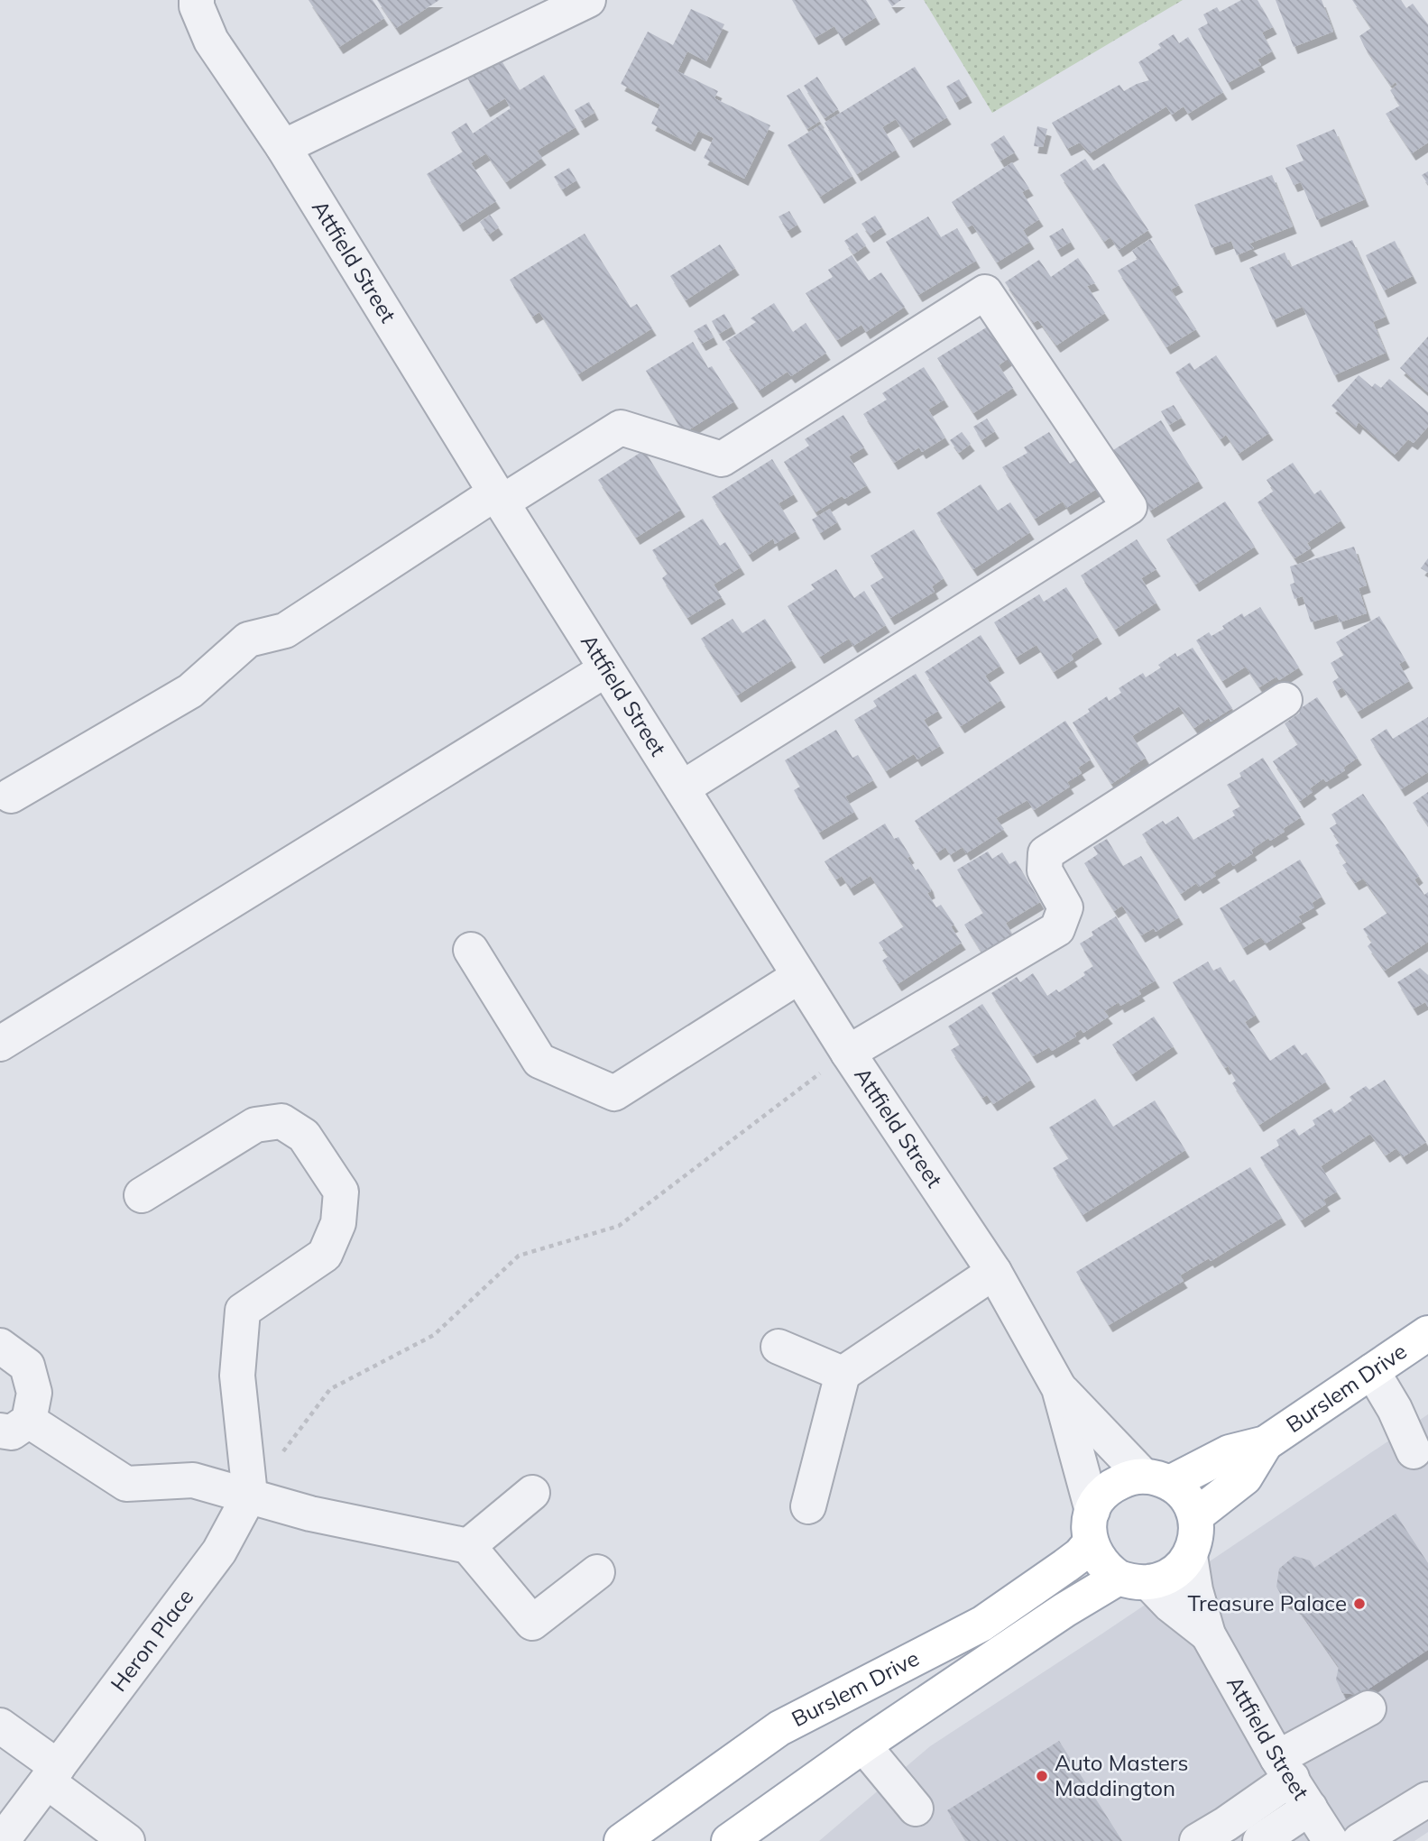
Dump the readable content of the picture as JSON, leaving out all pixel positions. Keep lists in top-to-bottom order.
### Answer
{
  "streets": {
    "main road": ["Burslem Drive"],
    "street": ["Attfield Street", "Heron Place"]
  },
  "crossings": [
    ["Attfield Street", "Burslem Drive"]
  ],
  "places": ["Treasure Palace", "Auto Masters Maddington"]
}
